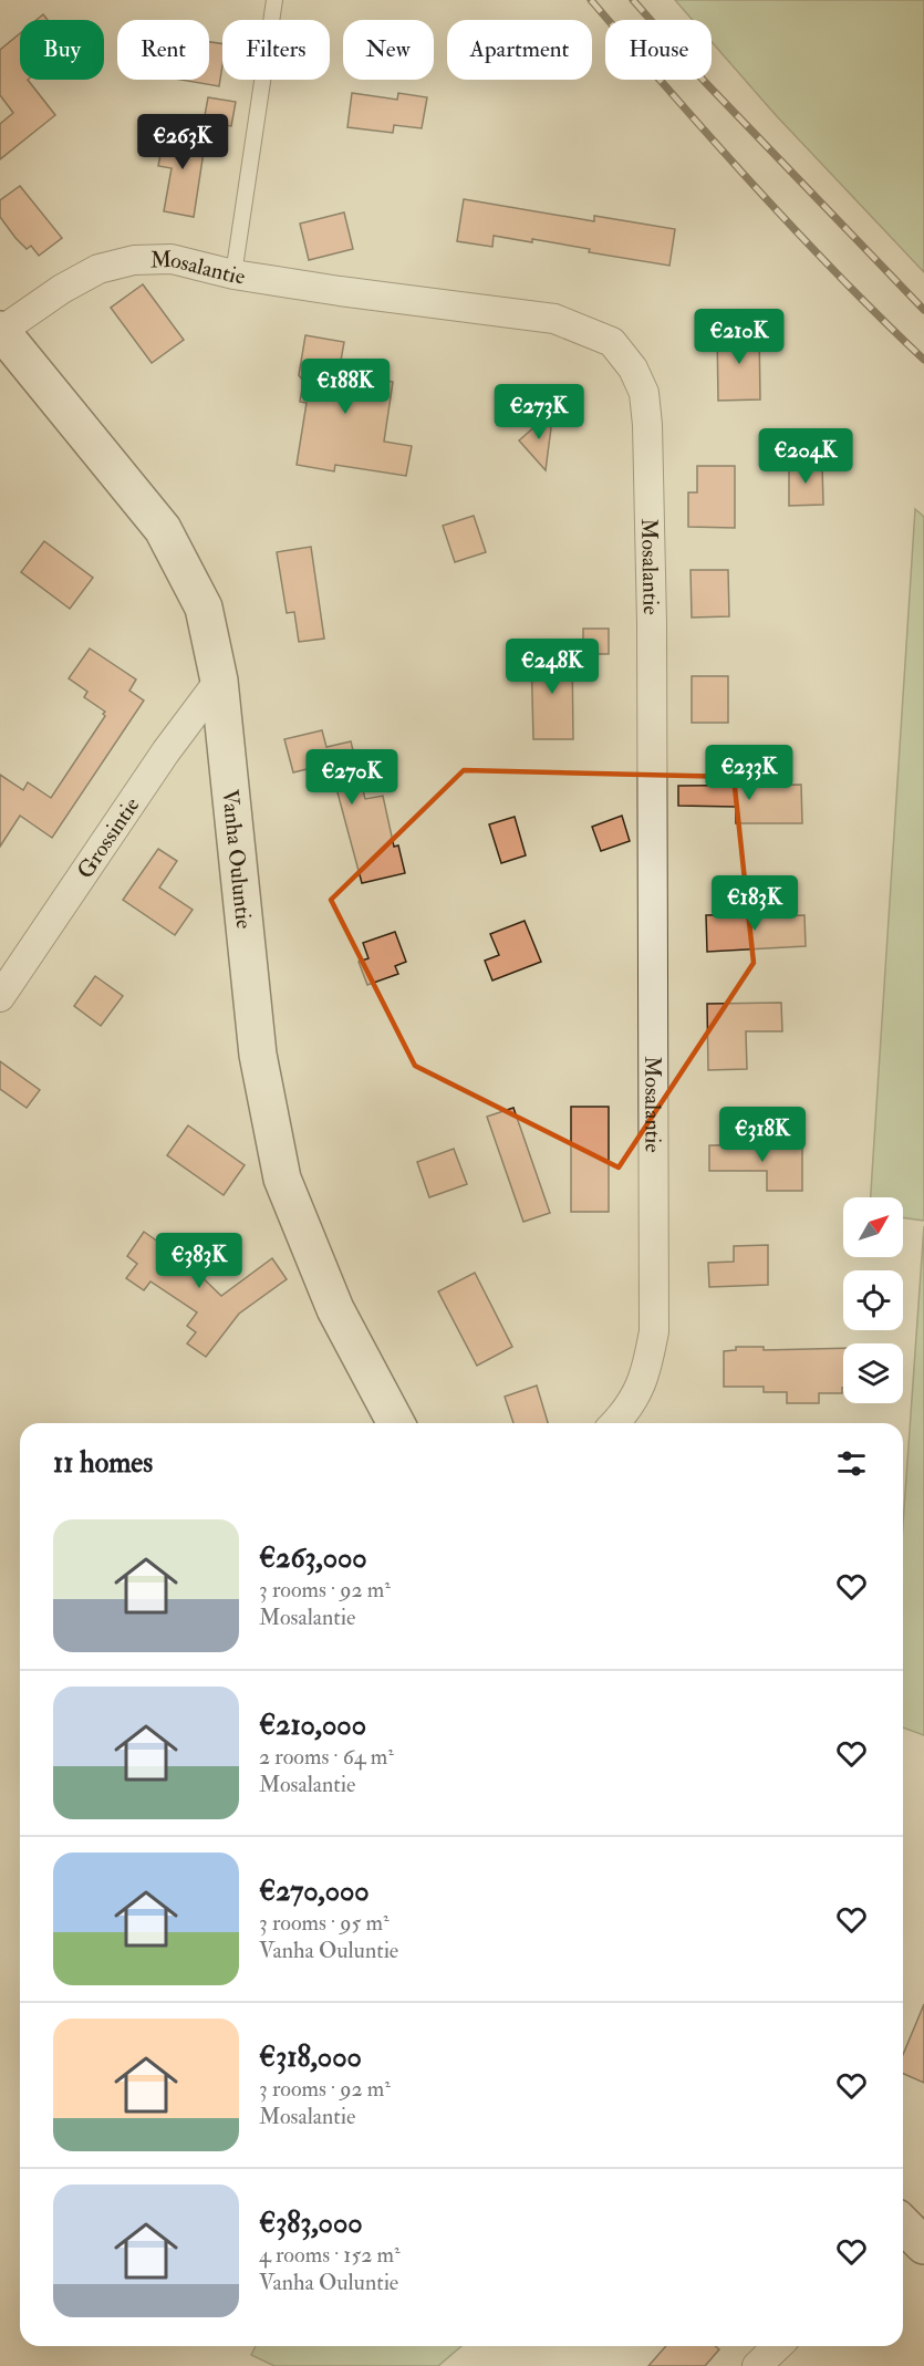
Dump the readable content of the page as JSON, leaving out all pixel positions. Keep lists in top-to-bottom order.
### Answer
{
  "streets": {
    "street": ["Mosalantie", "Grossintie", "Vanha Ouluntie"]
  },
  "crossings": [
    ["Mosalantie", "Vanha Ouluntie"],
    ["Grossintie", "Vanha Ouluntie"]
  ],
  "north": "top right",
  "page": {
    "chip": [
      "Buy",
      "Rent",
      "Filters",
      "New",
      "Apartment",
      "House"
    ],
    "price": [
      "€263K",
      "€210K",
      "€188K",
      "€273K",
      "€204K",
      "€248K",
      "€233K",
      "€270K",
      "€183K",
      "€318K",
      "€383K"
    ],
    "heading": "11 homes",
    "list": [
      {
        "name": "€263,000",
        "note": "3 rooms · 92 m² · Mosalantie"
      },
      {
        "name": "€210,000",
        "note": "2 rooms · 64 m² · Mosalantie"
      },
      {
        "name": "€270,000",
        "note": "3 rooms · 95 m² · Vanha Ouluntie"
      },
      {
        "name": "€318,000",
        "note": "3 rooms · 92 m² · Mosalantie"
      },
      {
        "name": "€383,000",
        "note": "4 rooms · 152 m² · Vanha Ouluntie"
      }
    ]
  }
}
